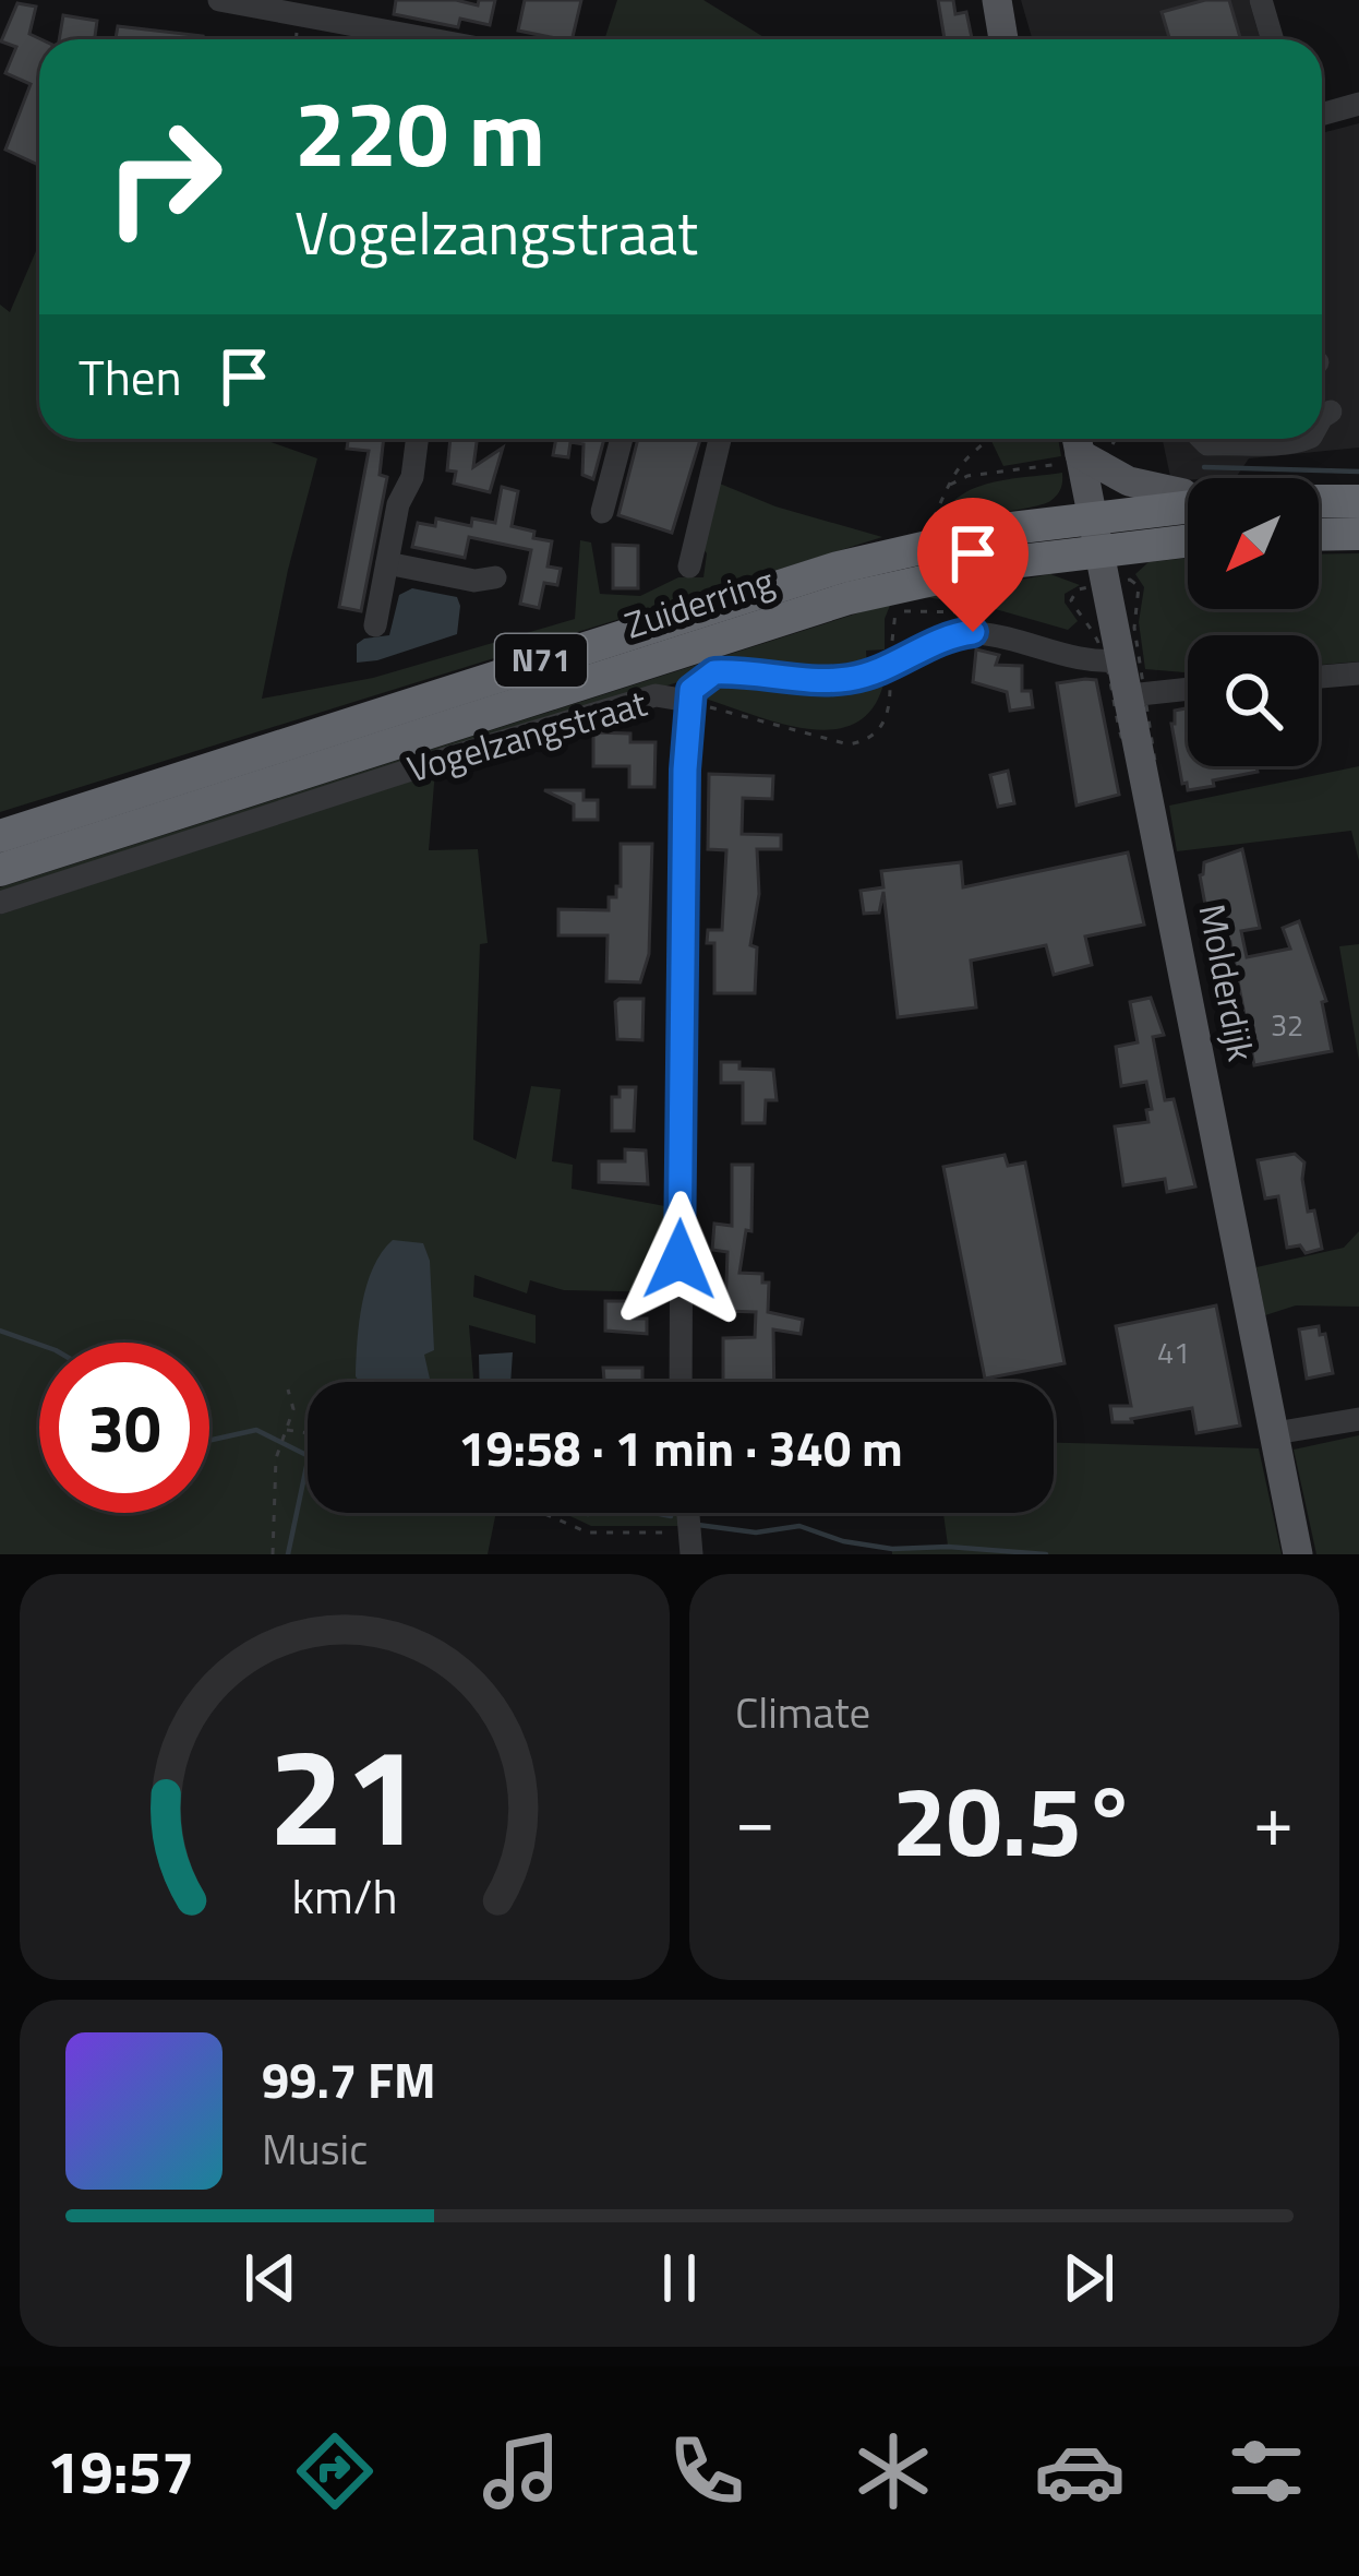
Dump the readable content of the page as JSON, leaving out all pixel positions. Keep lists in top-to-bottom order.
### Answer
{
  "streets": {
    "highway": ["Zuiderring", "N71"],
    "main road": ["Molderdijk"],
    "street": ["Vogelzangstraat"]
  },
  "crossings": [
    ["Zuiderring", "Molderdijk"],
    ["Vogelzangstraat", "Molderdijk"]
  ],
  "house_numbers": ["32", "41"],
  "north": "bottom left",
  "page": {
    "turn": ["220 m", "Vogelzangstraat"],
    "then": "Then",
    "limit": "30",
    "trip": "19:58 · 1 min · 340 m",
    "tile": "Climate",
    "heat": ["−", "20.5°", "+"],
    "song": ["99.7 FM", "Music"],
    "tabs": "19:57",
    "gauge": ["21", "km/h"]
  }
}
